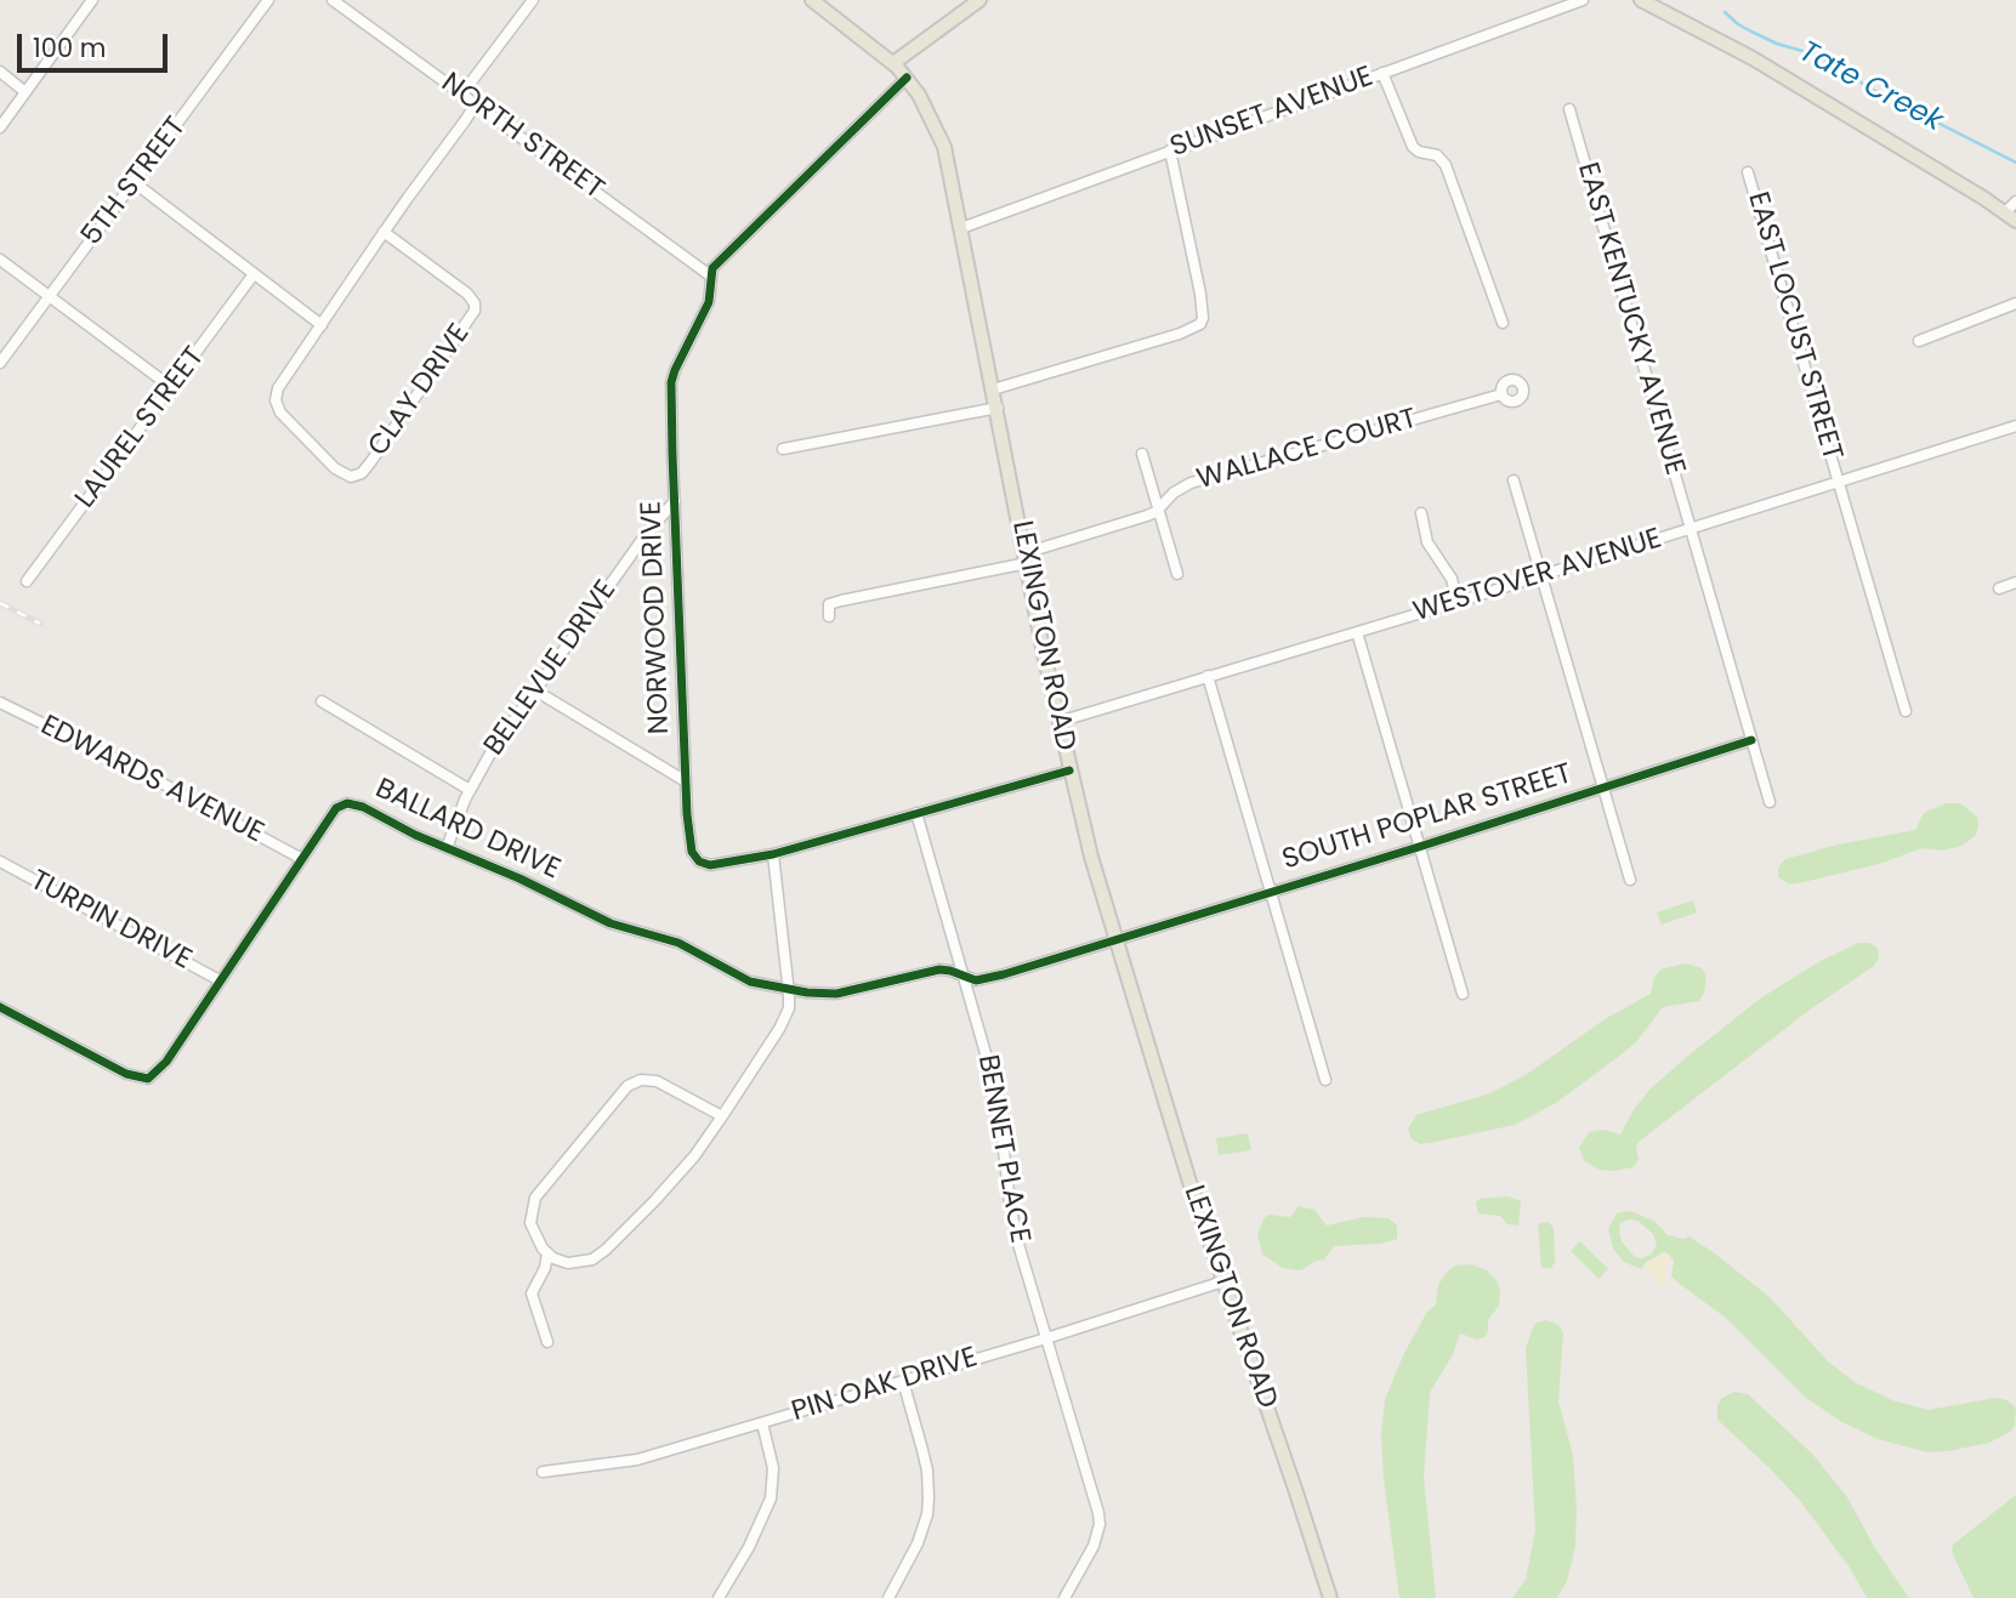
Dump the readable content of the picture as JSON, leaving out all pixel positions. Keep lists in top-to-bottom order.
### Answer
{
  "streets": {
    "main road": ["LEXINGTON ROAD"],
    "street": [
      "SUNSET AVENUE",
      "NORTH STREET",
      "5TH STREET",
      "EAST KENTUCKY AVENUE",
      "EAST LOCUST STREET",
      "CLAY DRIVE",
      "LAUREL STREET",
      "WALLACE COURT",
      "WESTOVER AVENUE",
      "NORWOOD DRIVE",
      "BELLEVUE DRIVE",
      "EDWARDS AVENUE",
      "SOUTH POPLAR STREET",
      "BALLARD DRIVE",
      "TURPIN DRIVE",
      "BENNET PLACE",
      "PIN OAK DRIVE"
    ]
  },
  "crossings": [
    ["SUNSET AVENUE", "LEXINGTON ROAD"],
    ["NORTH STREET", "CLAY DRIVE"],
    ["NORTH STREET", "NORWOOD DRIVE"],
    ["EAST KENTUCKY AVENUE", "WESTOVER AVENUE"],
    ["EAST KENTUCKY AVENUE", "SOUTH POPLAR STREET"],
    ["EAST LOCUST STREET", "WESTOVER AVENUE"],
    ["WALLACE COURT", "LEXINGTON ROAD"],
    ["WESTOVER AVENUE", "LEXINGTON ROAD"],
    ["NORWOOD DRIVE", "LEXINGTON ROAD"],
    ["NORWOOD DRIVE", "BELLEVUE DRIVE"],
    ["NORWOOD DRIVE", "BENNET PLACE"],
    ["LEXINGTON ROAD", "SOUTH POPLAR STREET"],
    ["LEXINGTON ROAD", "PIN OAK DRIVE"],
    ["BELLEVUE DRIVE", "BALLARD DRIVE"],
    ["EDWARDS AVENUE", "BALLARD DRIVE"],
    ["SOUTH POPLAR STREET", "BALLARD DRIVE"],
    ["SOUTH POPLAR STREET", "BENNET PLACE"],
    ["BALLARD DRIVE", "TURPIN DRIVE"],
    ["BALLARD DRIVE", "BENNET PLACE"],
    ["BENNET PLACE", "PIN OAK DRIVE"]
  ],
  "water": ["Tate Creek"],
  "scale_bar": "100 m"
}
